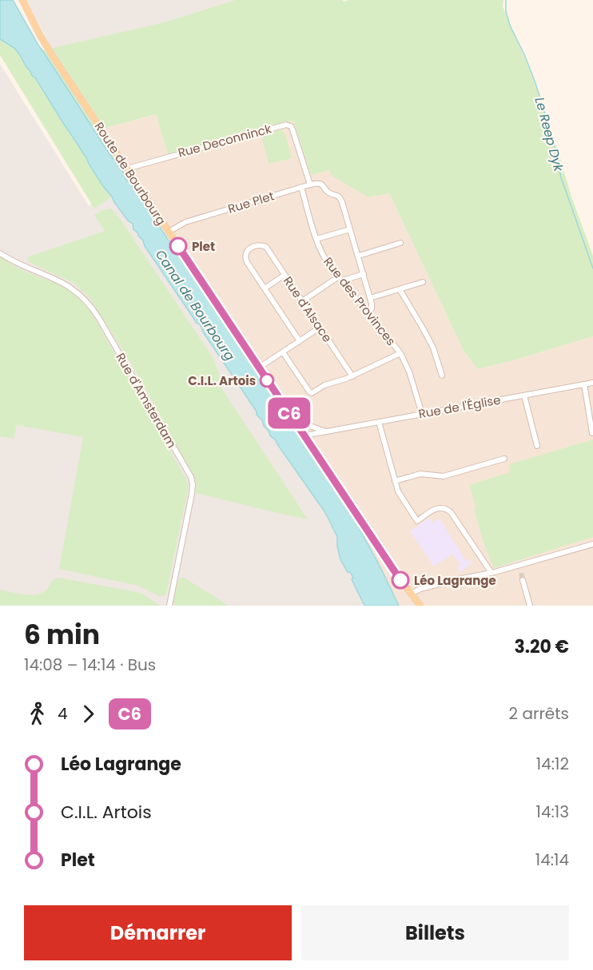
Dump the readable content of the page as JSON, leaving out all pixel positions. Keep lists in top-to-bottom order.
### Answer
{
  "streets": {
    "main road": ["Route de Bourbourg"],
    "street": [
      "Rue Deconninck",
      "Rue Plet",
      "Rue des Provinces",
      "Rue d'Alsace",
      "Rue d'Amsterdam",
      "Rue de l'Église"
    ]
  },
  "crossings": [
    ["Rue Deconninck", "Route de Bourbourg"],
    ["Rue Deconninck", "Rue Plet"],
    ["Route de Bourbourg", "Rue Plet"],
    ["Route de Bourbourg", "Rue de l'Église"],
    ["Rue Plet", "Rue des Provinces"],
    ["Rue des Provinces", "Rue de l'Église"]
  ],
  "water": ["Le Reep Dyk", "Canal de Bourbourg"],
  "places": ["Plet", "C.I.L. Artois", "Léo Lagrange"],
  "lines": ["bus line C6"],
  "page": {
    "on_map": "C6",
    "heading": ["6 min", "14:08 – 14:14 · Bus", "3.20 €"],
    "legs": ["4", "C6", "2 arrêts"],
    "list": [
      {
        "name": "Léo Lagrange",
        "value": "14:12"
      },
      {
        "name": "C.I.L. Artois",
        "value": "14:13"
      },
      {
        "name": "Plet",
        "value": "14:14"
      }
    ],
    "buttons": ["Démarrer", "Billets"]
  }
}
